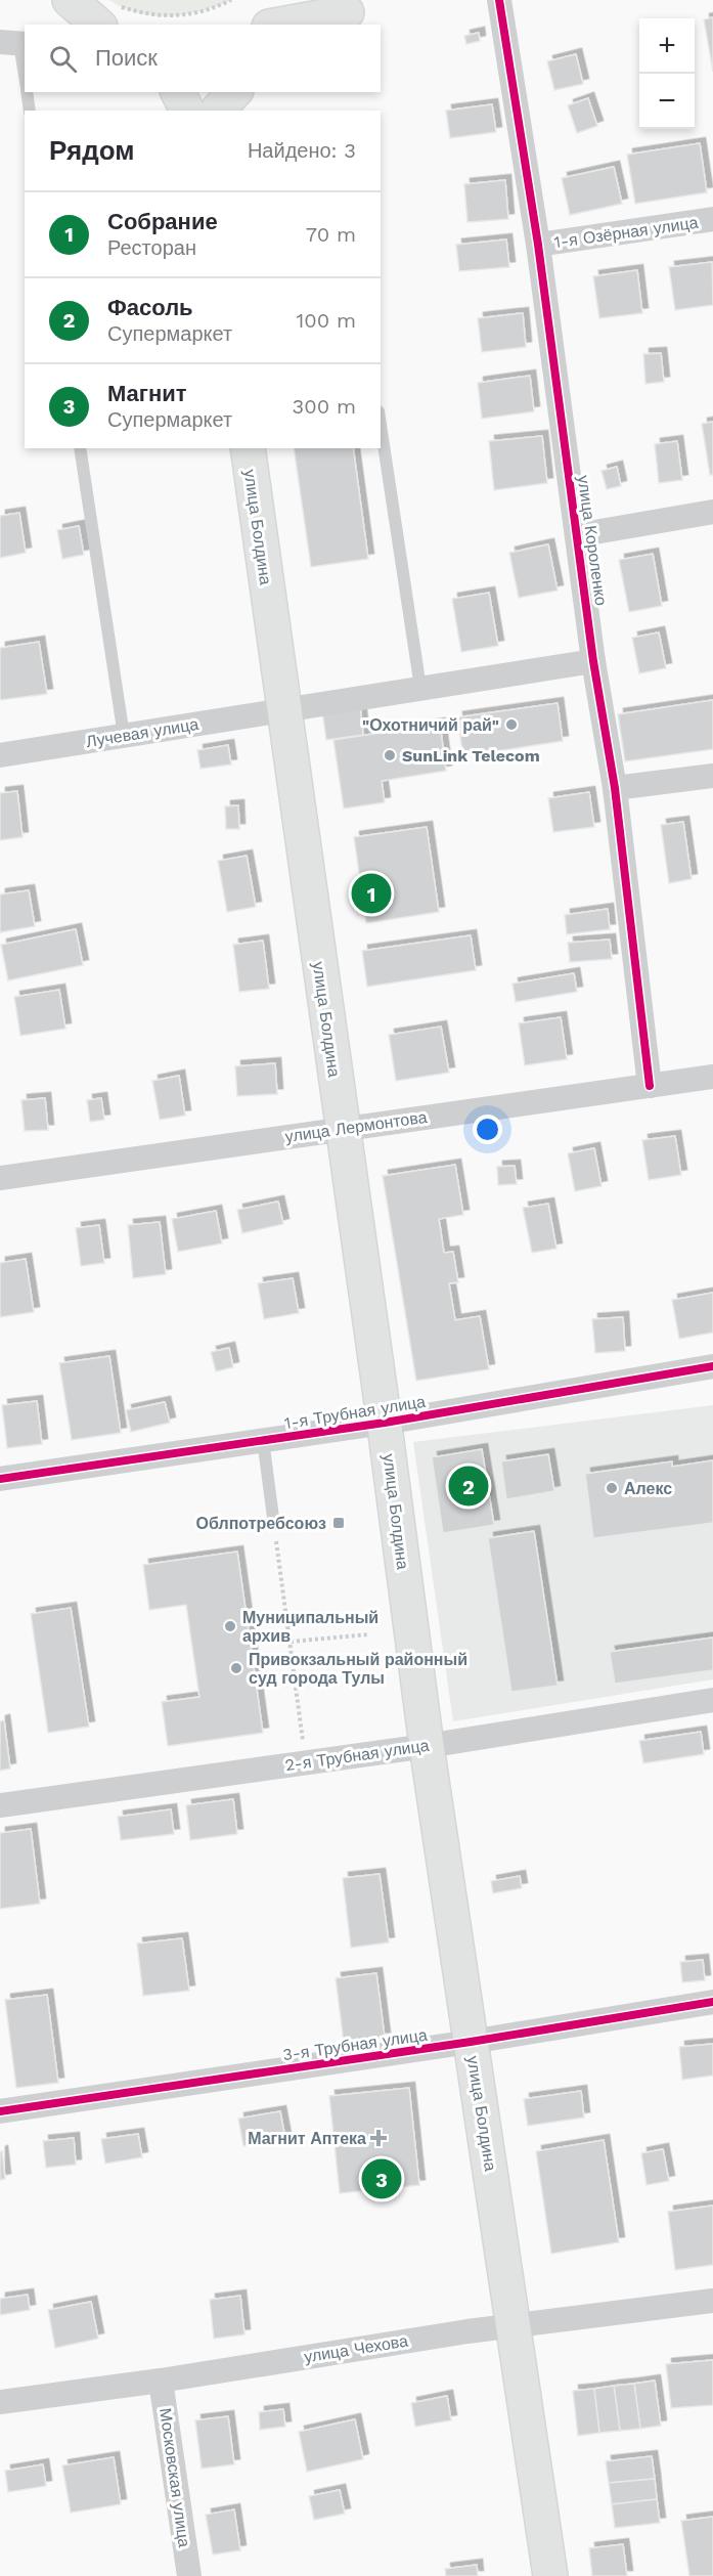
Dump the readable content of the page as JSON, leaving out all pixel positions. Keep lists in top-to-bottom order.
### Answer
{
  "streets": {
    "main road": ["улица Болдина"],
    "street": [
      "1-я Озёрная улица",
      "улица Короленко",
      "Лучевая улица",
      "улица Лермонтова",
      "1-я Трубная улица",
      "2-я Трубная улица",
      "3-я Трубная улица",
      "улица Чехова",
      "Московская улица"
    ]
  },
  "crossings": [
    ["1-я Озёрная улица", "улица Короленко"],
    ["улица Болдина", "Лучевая улица"],
    ["улица Болдина", "улица Лермонтова"],
    ["улица Болдина", "1-я Трубная улица"],
    ["улица Болдина", "2-я Трубная улица"],
    ["улица Болдина", "3-я Трубная улица"],
    ["улица Болдина", "улица Чехова"],
    ["улица Короленко", "Лучевая улица"],
    ["улица Короленко", "улица Лермонтова"],
    ["улица Чехова", "Московская улица"]
  ],
  "places": {
    "other": [
      "\"Охотничий рай\"",
      "SunLink Telecom",
      "Алекс",
      "Муниципальный архив",
      "Привокзальный районный суд города Тулы"
    ],
    "transit": ["Облпотребсоюз"],
    "health": ["Магнит Аптека"]
  },
  "page": {
    "map_buttons": ["+", "−"],
    "search": "Поиск",
    "heading": ["Рядом", "Найдено: 3"],
    "list": [
      {
        "mark": "1",
        "name": "Собрание",
        "note": "Ресторан",
        "value": "70 m"
      },
      {
        "mark": "2",
        "name": "Фасоль",
        "note": "Супермаркет",
        "value": "100 m"
      },
      {
        "mark": "3",
        "name": "Магнит",
        "note": "Супермаркет",
        "value": "300 m"
      }
    ],
    "pins": ["1", "2", "3"]
  }
}
